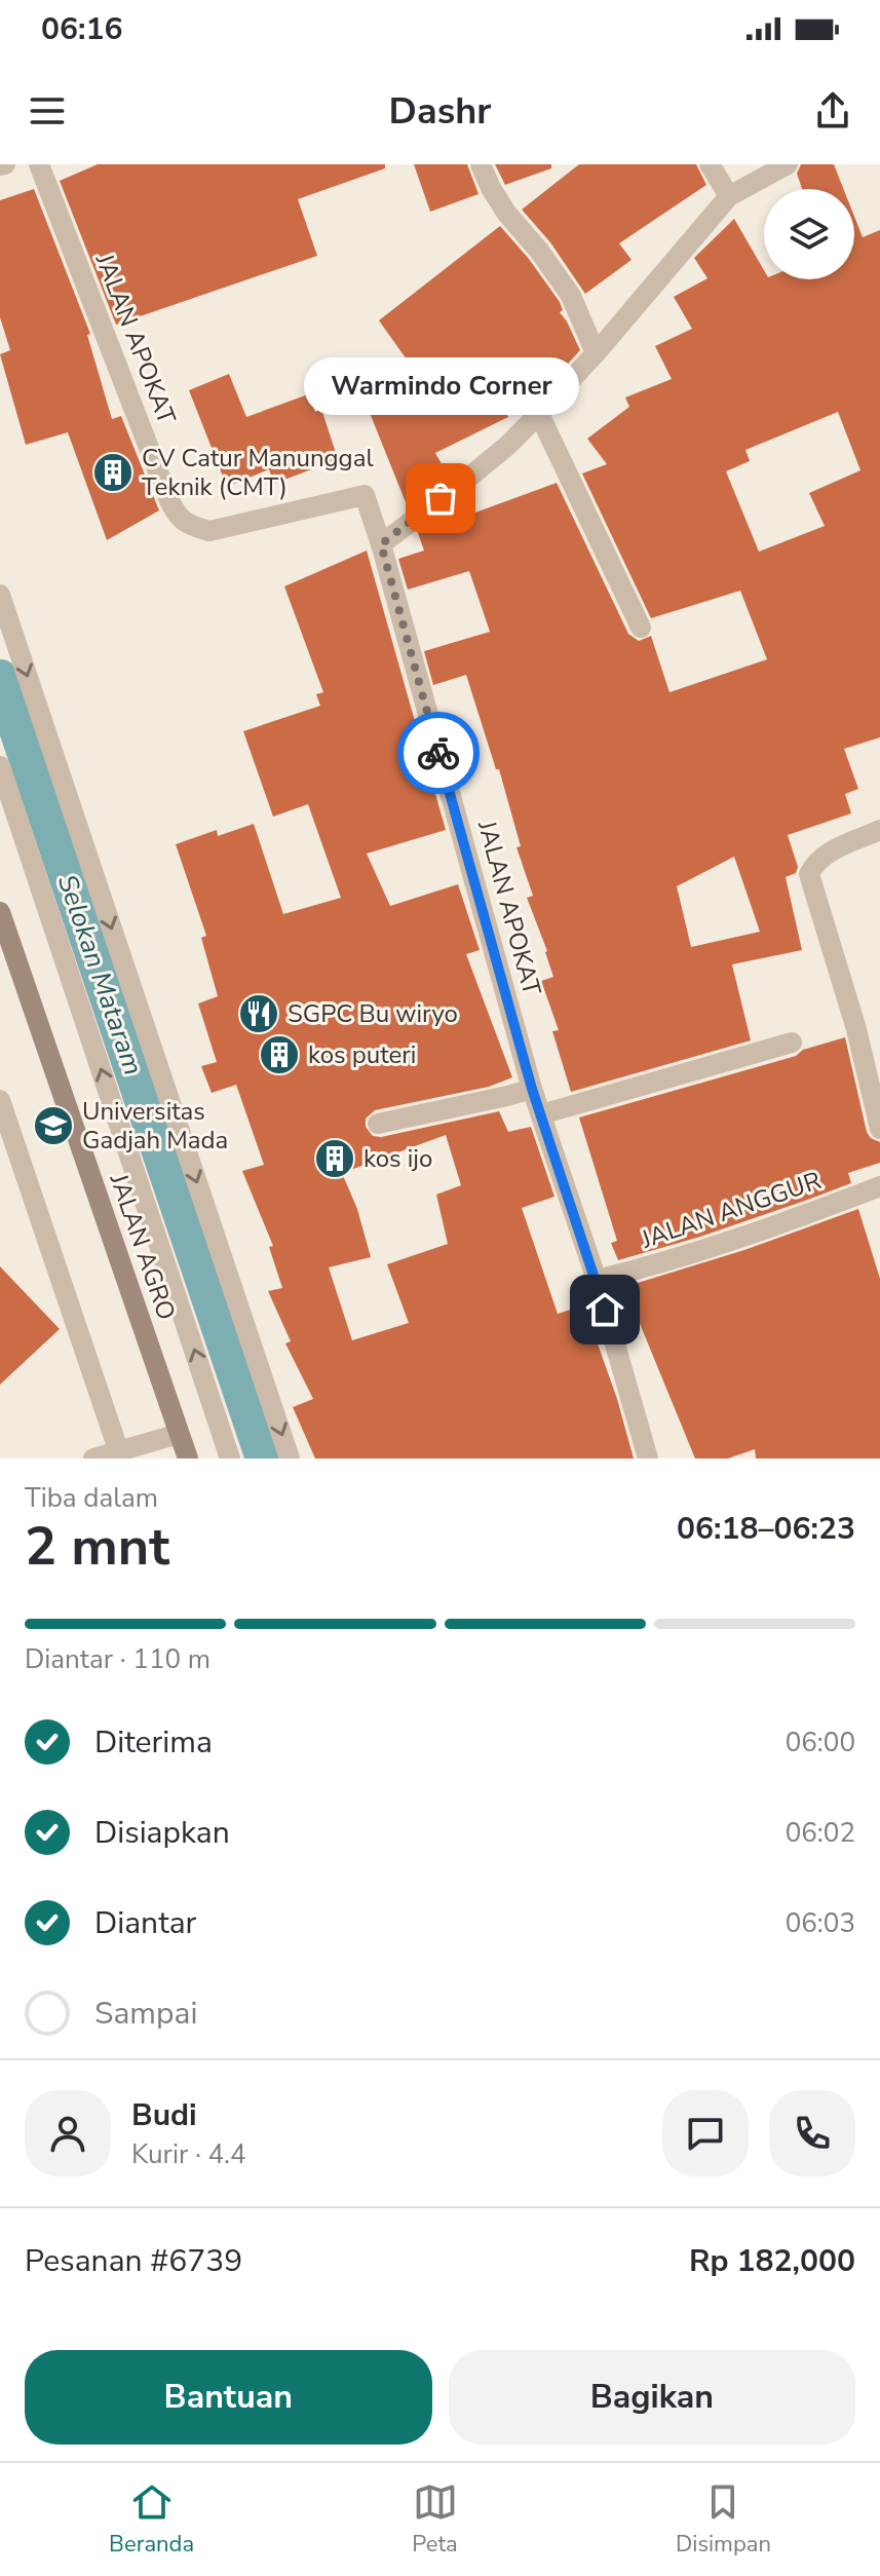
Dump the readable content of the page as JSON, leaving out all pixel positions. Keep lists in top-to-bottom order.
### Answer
{
  "streets": {
    "main road": ["JALAN AGRO"],
    "street": ["JALAN APOKAT", "JALAN ANGGUR"]
  },
  "crossings": [
    ["JALAN APOKAT", "JALAN ANGGUR"]
  ],
  "water": ["Selokan Mataram"],
  "places": {
    "building": ["CV Catur Manunggal Teknik (CMT)", "kos puteri", "kos ijo"],
    "other": ["Warmindo Corner"],
    "restaurant": ["SGPC Bu wiryo"],
    "school or university": ["Universitas Gadjah Mada"]
  },
  "page": {
    "status": "06:16",
    "header": "Dashr",
    "bubble": "Warmindo Corner",
    "heading": ["2 mnt", "Tiba dalam", "06:18–06:23"],
    "panel": [
      "Budi",
      "Kurir · 4.4",
      "Pesanan #6739",
      "Rp 182,000"
    ],
    "bar": "Diantar · 110 m",
    "list": [
      ["Diterima", "06:00"],
      ["Disiapkan", "06:02"],
      ["Diantar", "06:03"],
      "Sampai"
    ],
    "buttons": ["Bantuan", "Bagikan"],
    "tabs": ["Beranda", "Peta", "Disimpan"]
  }
}
